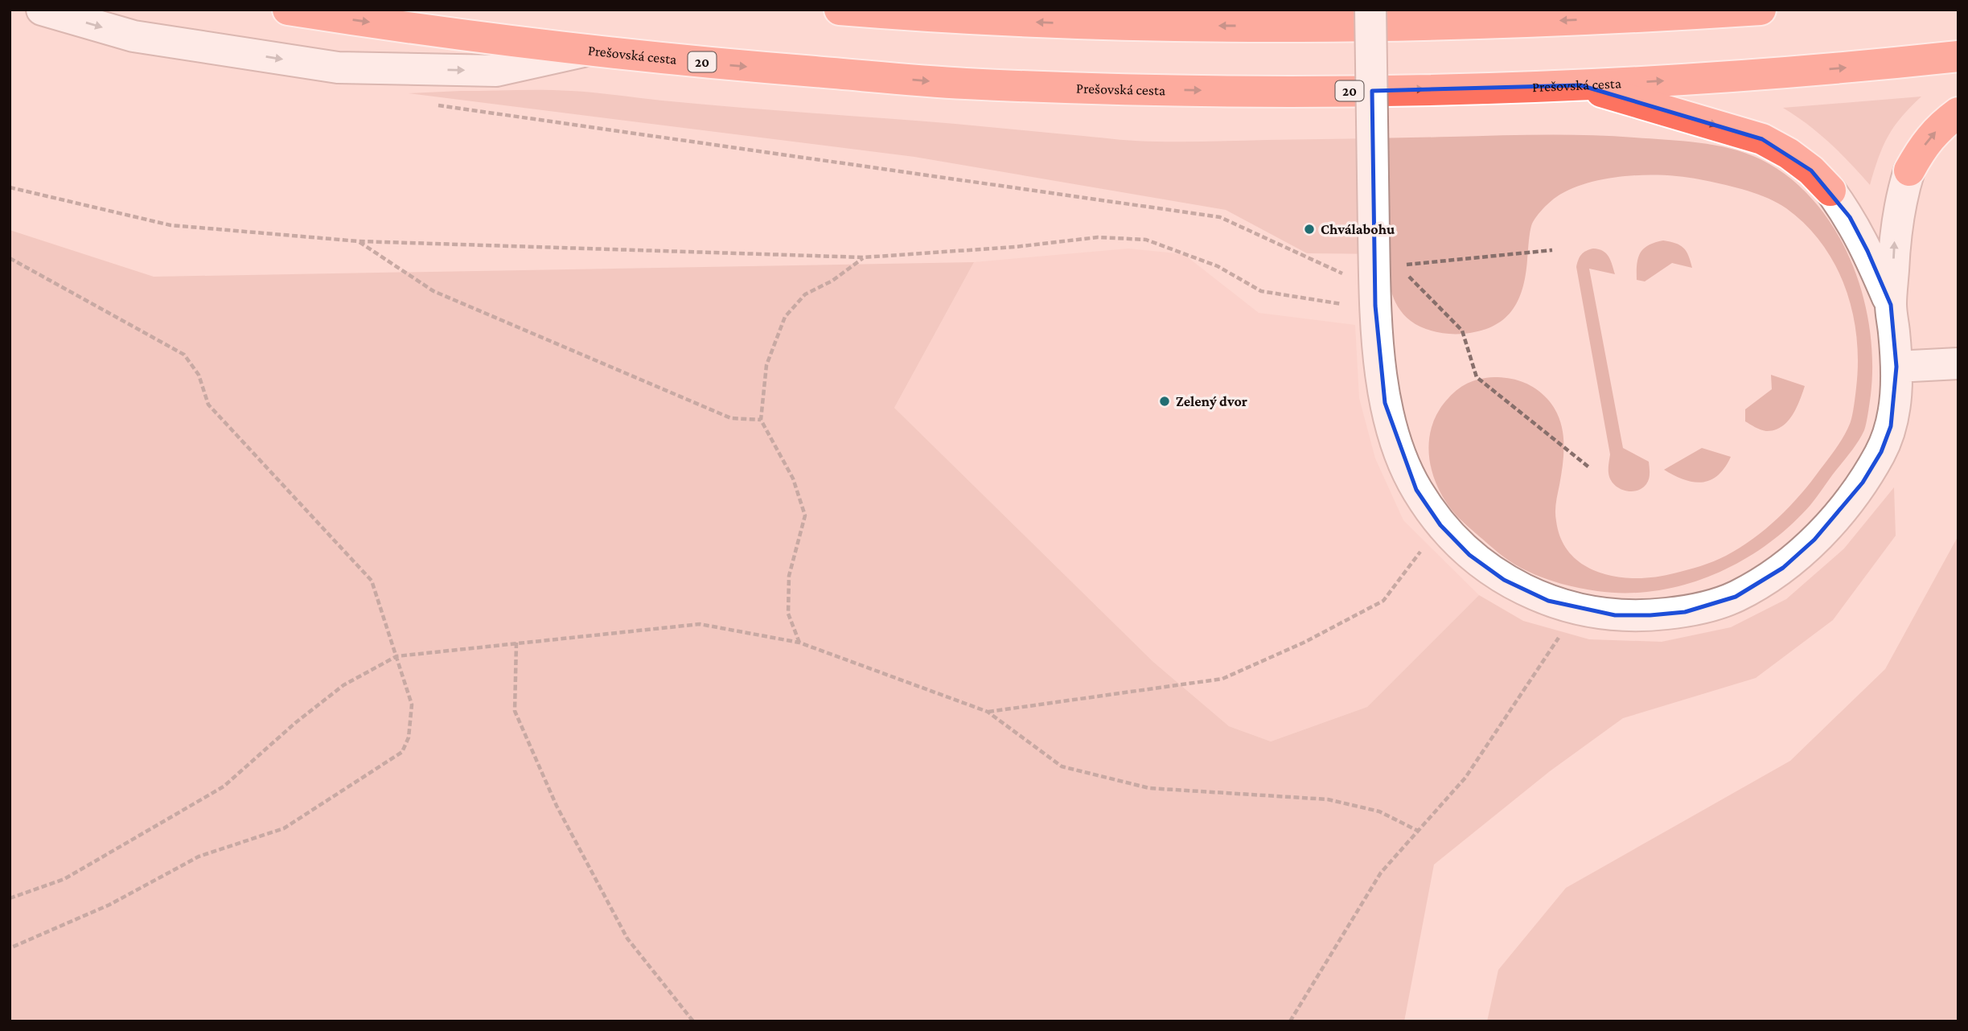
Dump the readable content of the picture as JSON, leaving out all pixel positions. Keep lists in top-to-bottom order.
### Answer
{
  "streets": {
    "highway": ["Prešovská cesta", "20"]
  },
  "places": ["Chválabohu", "Zelený dvor"]
}
